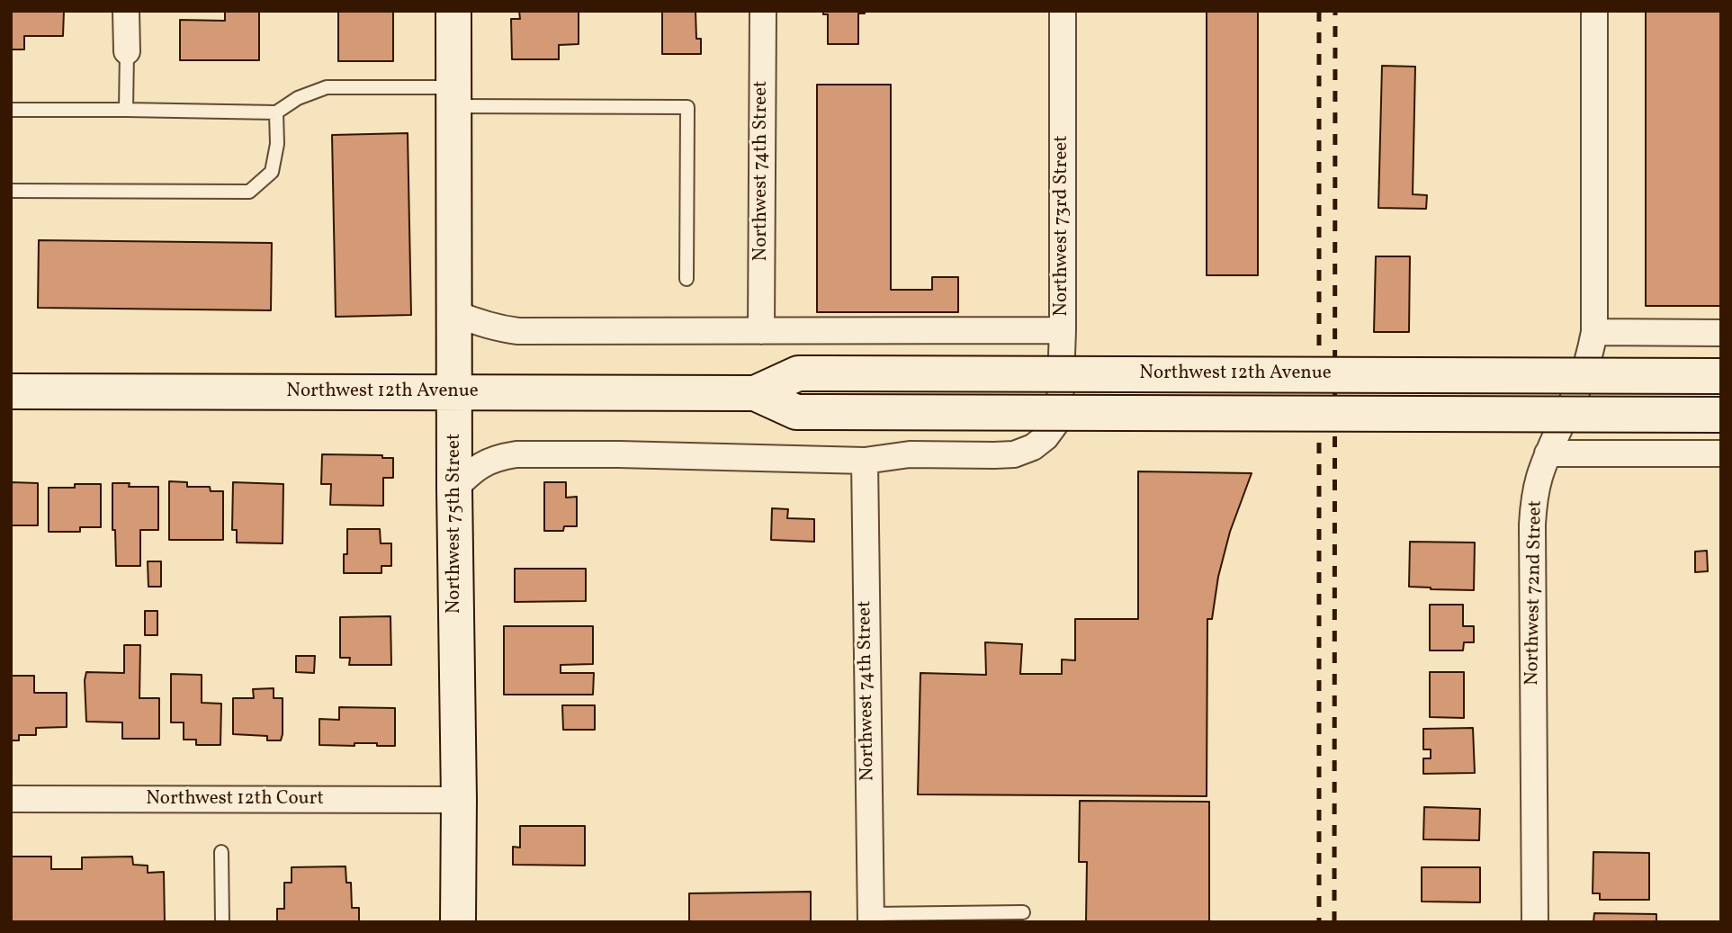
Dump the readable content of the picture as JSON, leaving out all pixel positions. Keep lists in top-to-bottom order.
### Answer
{
  "streets": {
    "main road": ["Northwest 12th Avenue", "Northwest 75th Street"],
    "street": [
      "Northwest 74th Street",
      "Northwest 73rd Street",
      "Northwest 72nd Street",
      "Northwest 12th Court"
    ]
  },
  "crossings": [
    ["Northwest 74th Street", "Northwest 73rd Street"],
    ["Northwest 12th Avenue", "Northwest 75th Street"],
    ["Northwest 75th Street", "Northwest 12th Court"]
  ]
}
